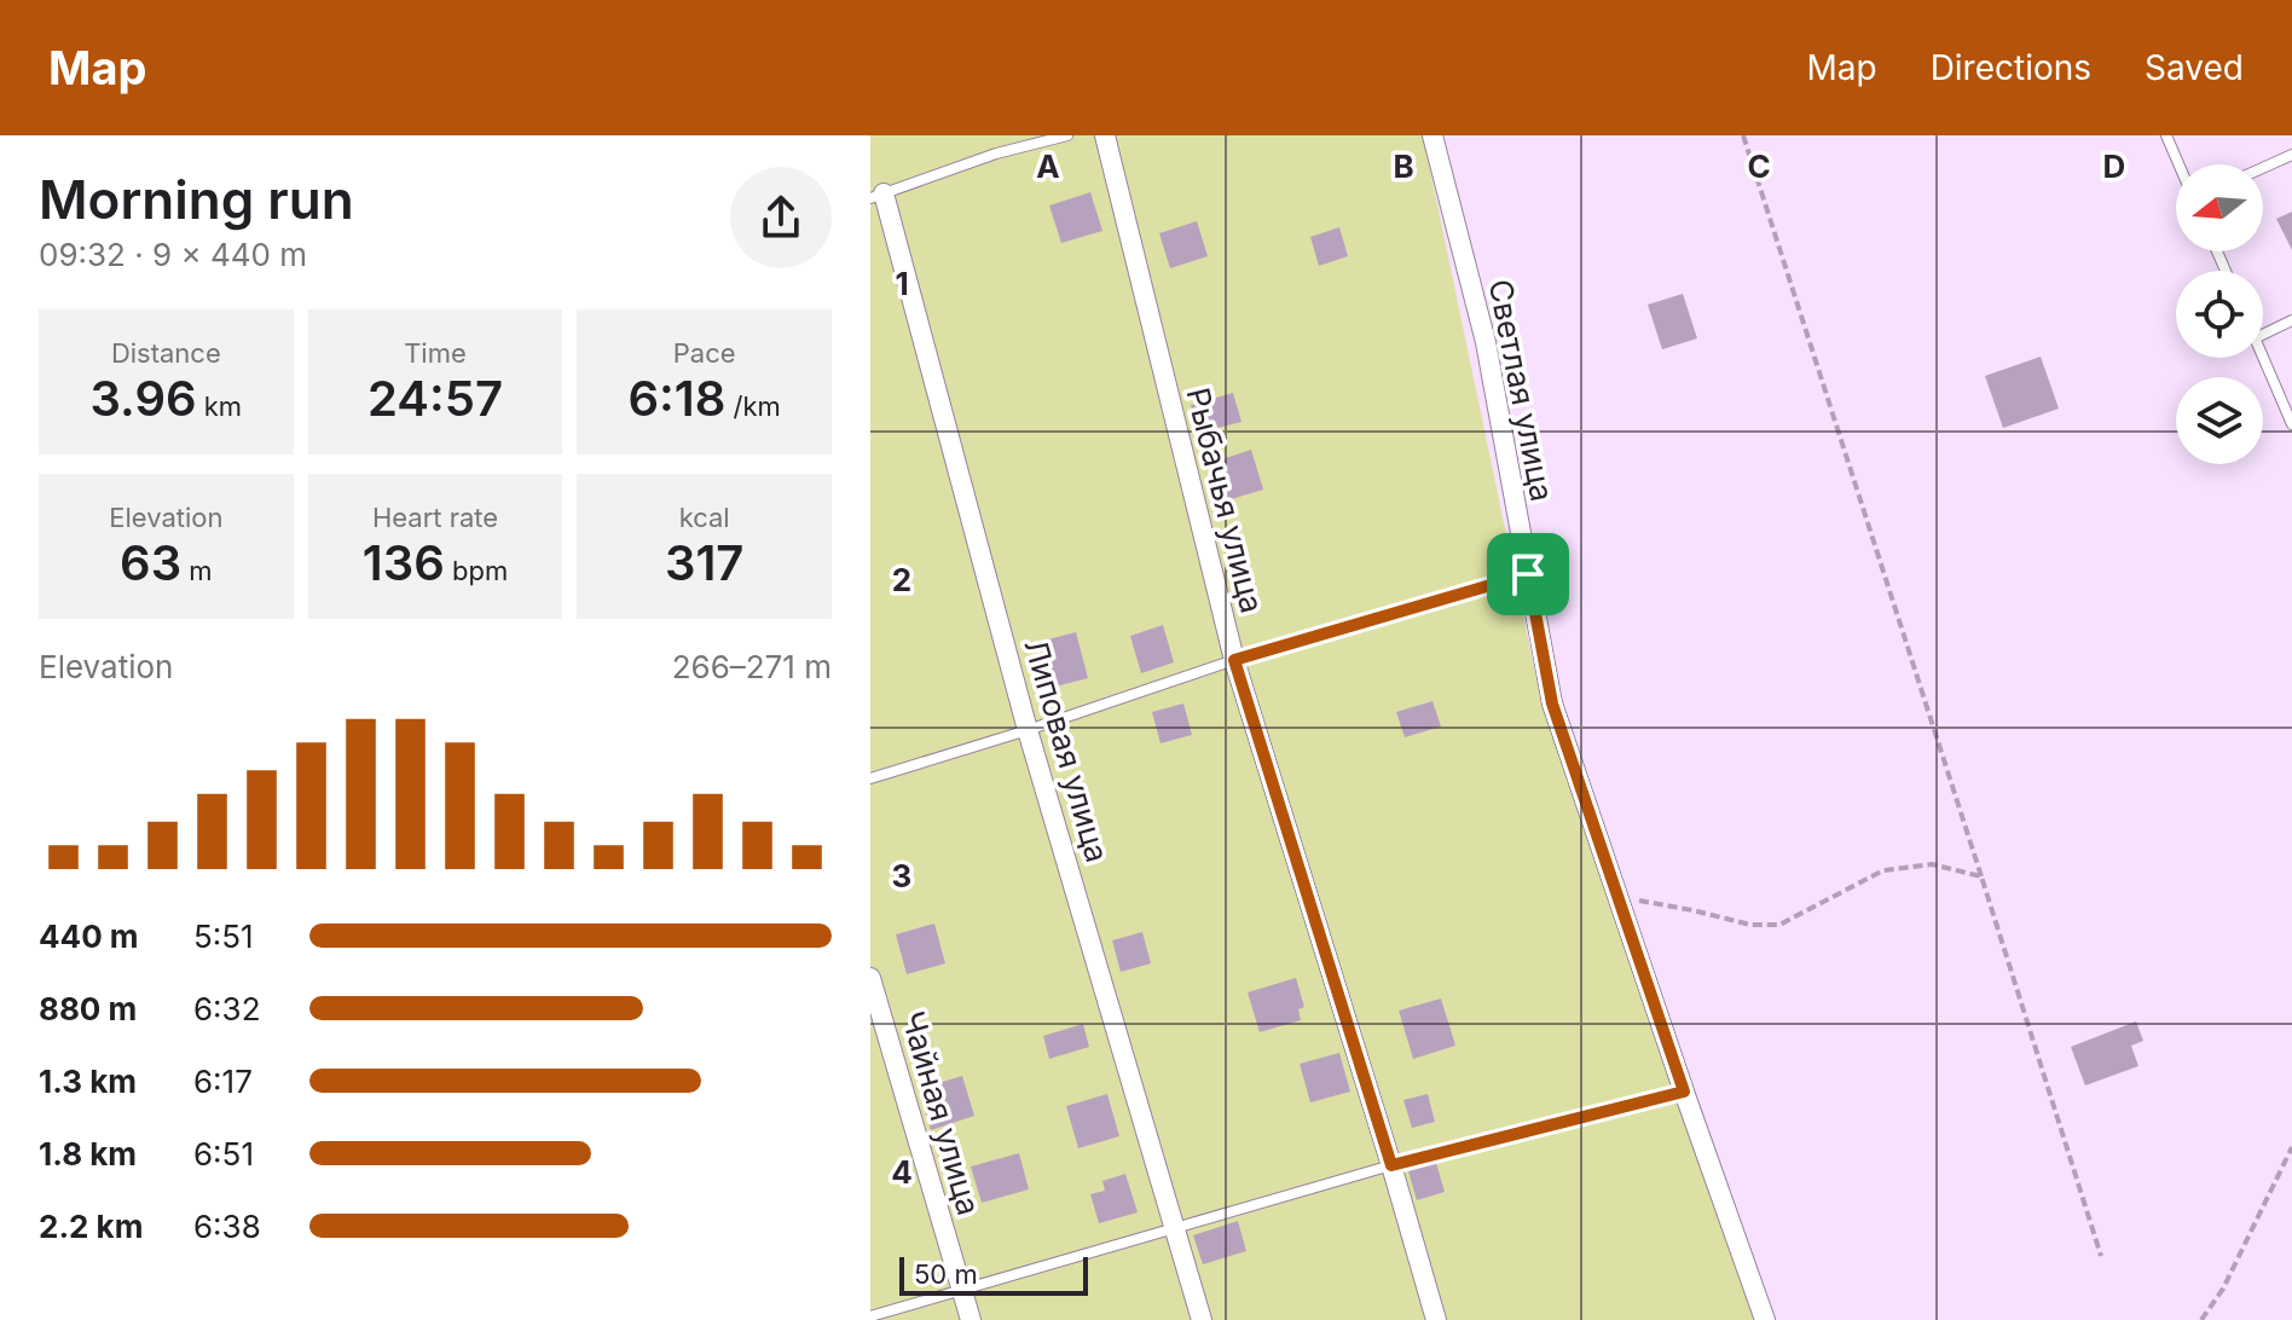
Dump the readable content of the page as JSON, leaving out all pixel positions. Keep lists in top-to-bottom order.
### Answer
{
  "streets": {
    "street": [
      "Светлая улица",
      "Рыбачья улица",
      "Липовая улица",
      "Чайная улица"
    ]
  },
  "scale_bar": "50 m",
  "north": "left",
  "page": {
    "header": "Map",
    "nav": ["Map", "Directions", "Saved"],
    "heading": ["Morning run", "09:32 · 9 × 440 m"],
    "stats": [
      ["Distance", "3.96 km"],
      ["Time", "24:57"],
      ["Pace", "6:18 /km"],
      ["Elevation", "63 m"],
      ["Heart rate", "136 bpm"],
      ["kcal", "317"]
    ],
    "chart": ["Elevation", "266–271 m"],
    "list": [
      {
        "name": "440 m",
        "note": "5:51"
      },
      {
        "name": "880 m",
        "note": "6:32"
      },
      {
        "name": "1.3 km",
        "note": "6:17"
      },
      {
        "name": "1.8 km",
        "note": "6:51"
      },
      {
        "name": "2.2 km",
        "note": "6:38"
      }
    ],
    "scale": "50 m"
  },
  "grid": {
    "columns": [
      "A",
      "B",
      "C",
      "D"
    ],
    "rows": [
      "1",
      "2",
      "3",
      "4"
    ]
  }
}
